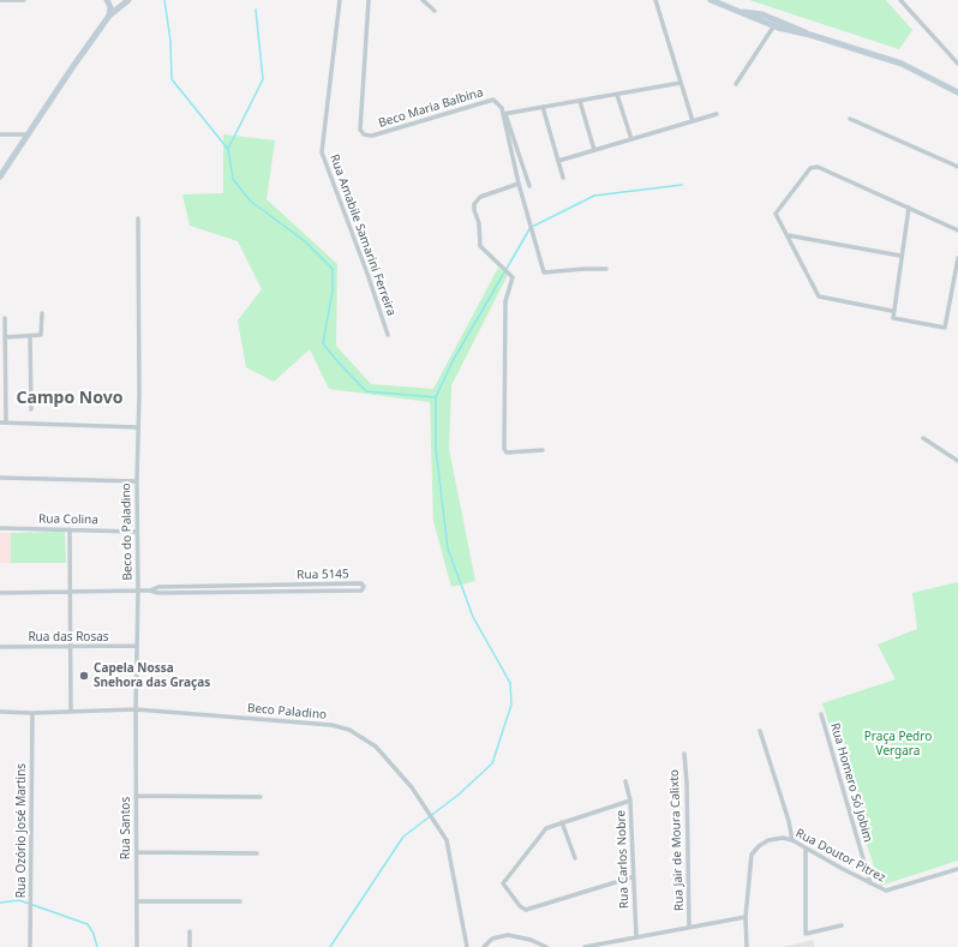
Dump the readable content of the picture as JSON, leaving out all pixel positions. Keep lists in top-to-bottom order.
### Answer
{
  "streets": {
    "street": [
      "Beco Maria Balbina",
      "Rua Amabile Samarini Ferreira",
      "Rua Colina",
      "Beco do Paladino",
      "Rua 5145",
      "Rua das Rosas",
      "Beco Paladino",
      "Rua Homero Só Jobim",
      "Rua Santos",
      "Rua Ozório José Martins",
      "Rua Jair de Moura Calixto",
      "Rua Doutor Pitrez",
      "Rua Carlos Nobre"
    ]
  },
  "crossings": [
    ["Rua Colina", "Beco do Paladino"],
    ["Beco do Paladino", "Rua 5145"],
    ["Beco do Paladino", "Rua das Rosas"],
    ["Beco do Paladino", "Beco Paladino"],
    ["Beco do Paladino", "Rua Santos"],
    ["Beco Paladino", "Rua Santos"],
    ["Rua Homero Só Jobim", "Rua Doutor Pitrez"]
  ],
  "districts": ["Campo Novo"],
  "parks": ["Praça Pedro Vergara"],
  "places": ["Capela Nossa Snehora das Graças"]
}
